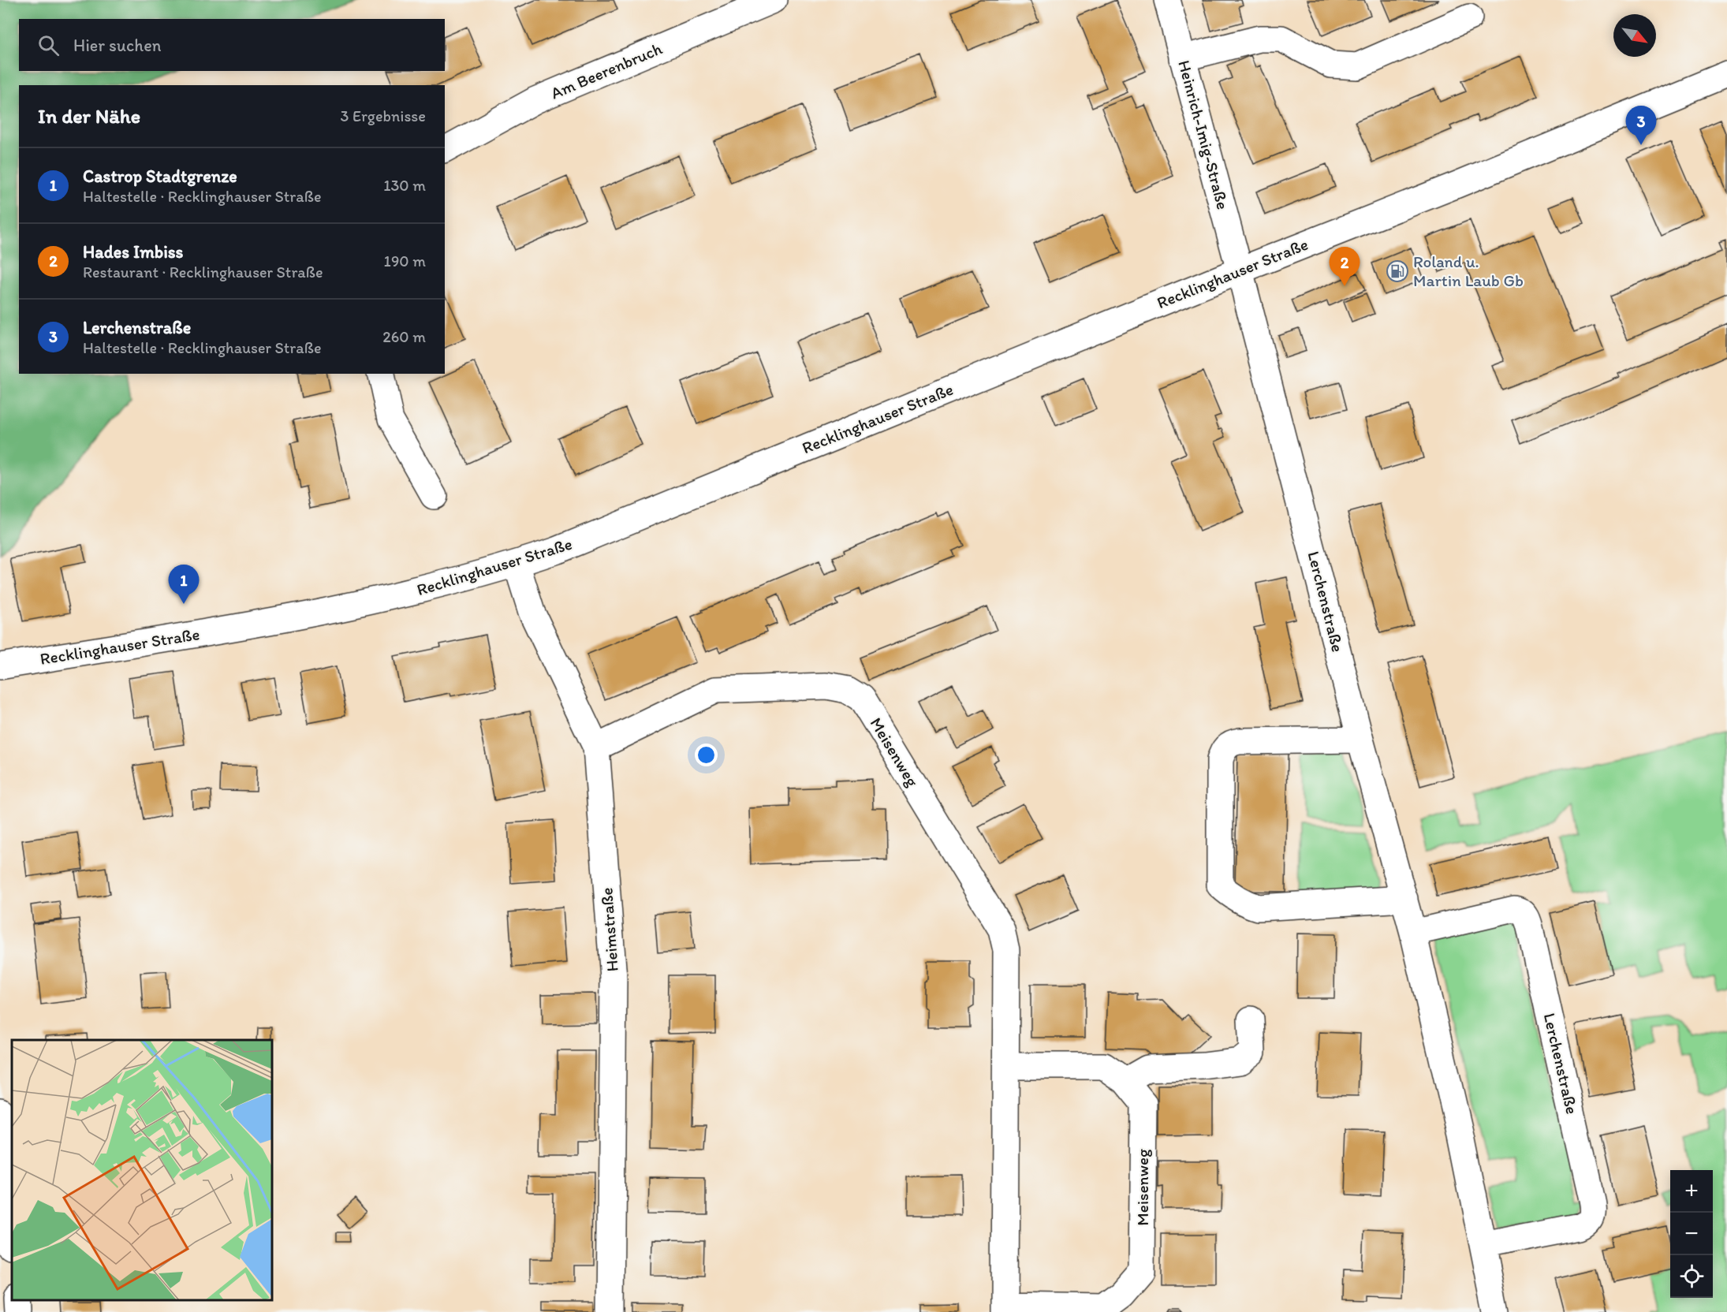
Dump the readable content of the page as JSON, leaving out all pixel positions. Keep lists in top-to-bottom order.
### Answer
{
  "streets": {
    "street": [
      "Am Beerenbruch",
      "Heinrich-Imig-Straße",
      "Recklinghauser Straße",
      "Lerchenstraße",
      "Meisenweg",
      "Heimstraße"
    ]
  },
  "crossings": [
    ["Heinrich-Imig-Straße", "Recklinghauser Straße"],
    ["Heinrich-Imig-Straße", "Lerchenstraße"],
    ["Recklinghauser Straße", "Lerchenstraße"],
    ["Recklinghauser Straße", "Heimstraße"],
    ["Meisenweg", "Heimstraße"]
  ],
  "places": {
    "fuel station": ["Roland u. Martin Laub Gb"]
  },
  "north": "bottom right",
  "page": {
    "search": "Hier suchen",
    "heading": ["In der Nähe", "3 Ergebnisse"],
    "pins": ["3", "2", "1"],
    "list": [
      {
        "mark": "1",
        "name": "Castrop Stadtgrenze",
        "note": "Haltestelle · Recklinghauser Straße",
        "value": "130 m"
      },
      {
        "mark": "2",
        "name": "Hades Imbiss",
        "note": "Restaurant · Recklinghauser Straße",
        "value": "190 m"
      },
      {
        "mark": "3",
        "name": "Lerchenstraße",
        "note": "Haltestelle · Recklinghauser Straße",
        "value": "260 m"
      }
    ],
    "map_buttons": ["+", "−"]
  }
}
